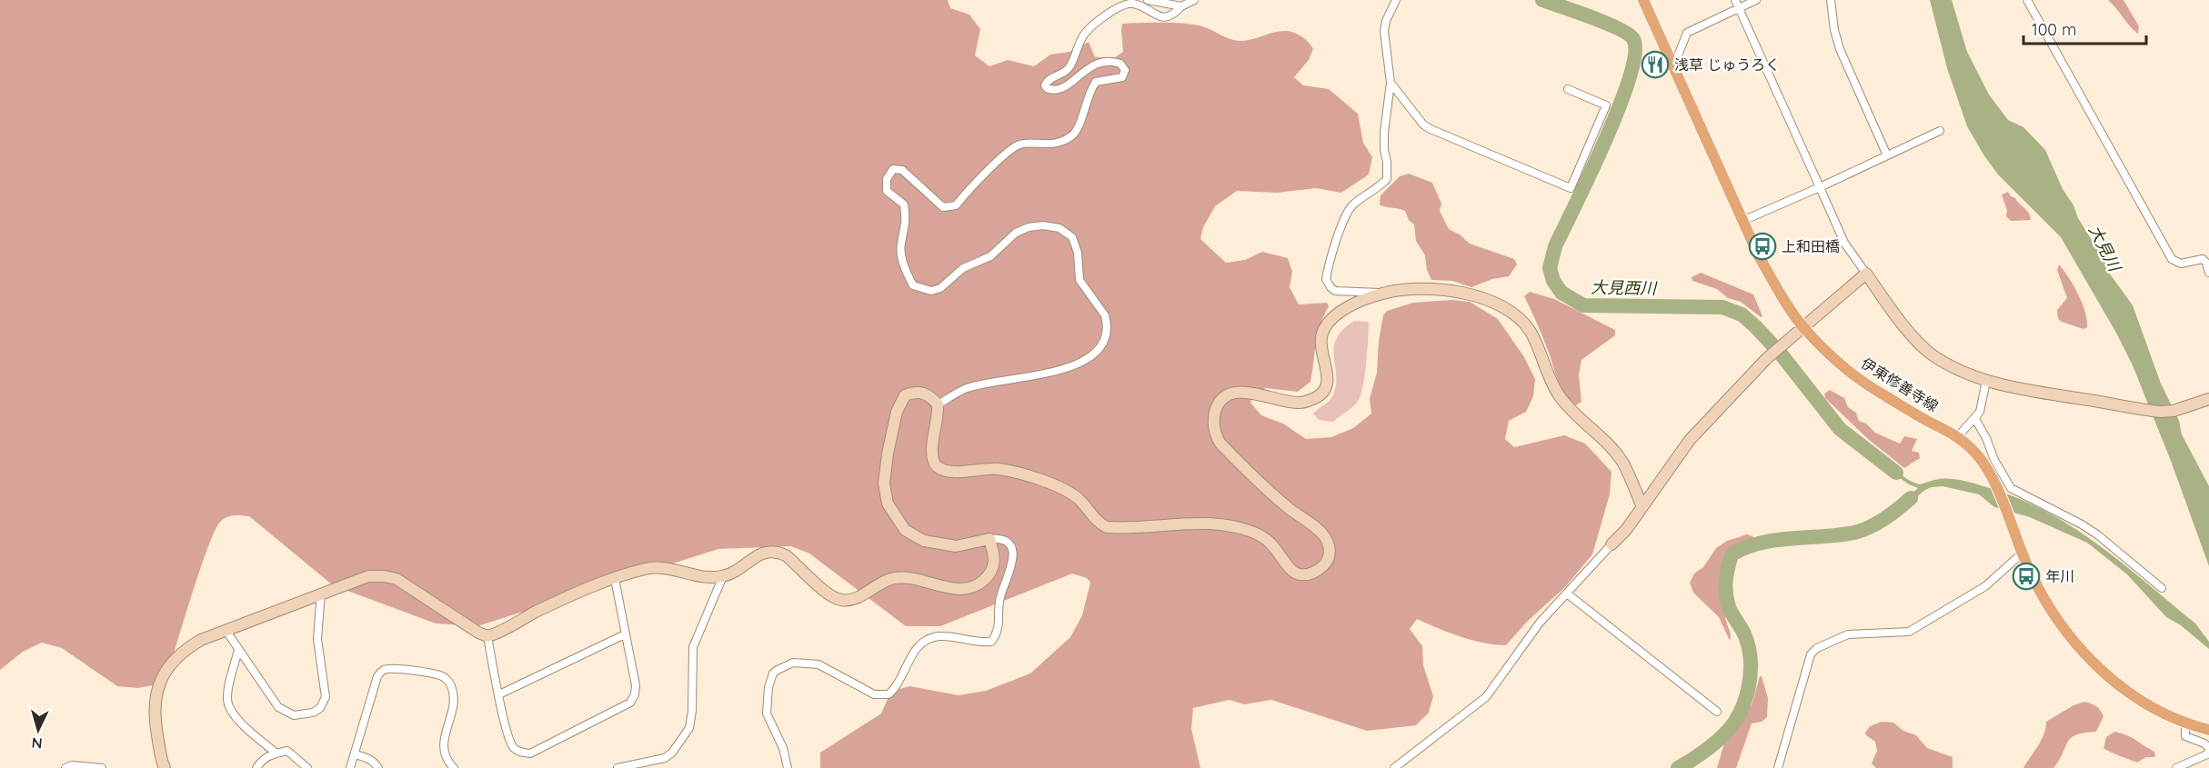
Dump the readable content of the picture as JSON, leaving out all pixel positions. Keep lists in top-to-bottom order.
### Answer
{
  "streets": {
    "main road": ["伊東修善寺線"]
  },
  "water": ["大見川", "大見西川"],
  "places": {
    "restaurant": ["浅草 じゅうろく"],
    "bus stop": ["上和田橋", "年川"]
  },
  "scale_bar": "100 m",
  "north": "bottom"
}
